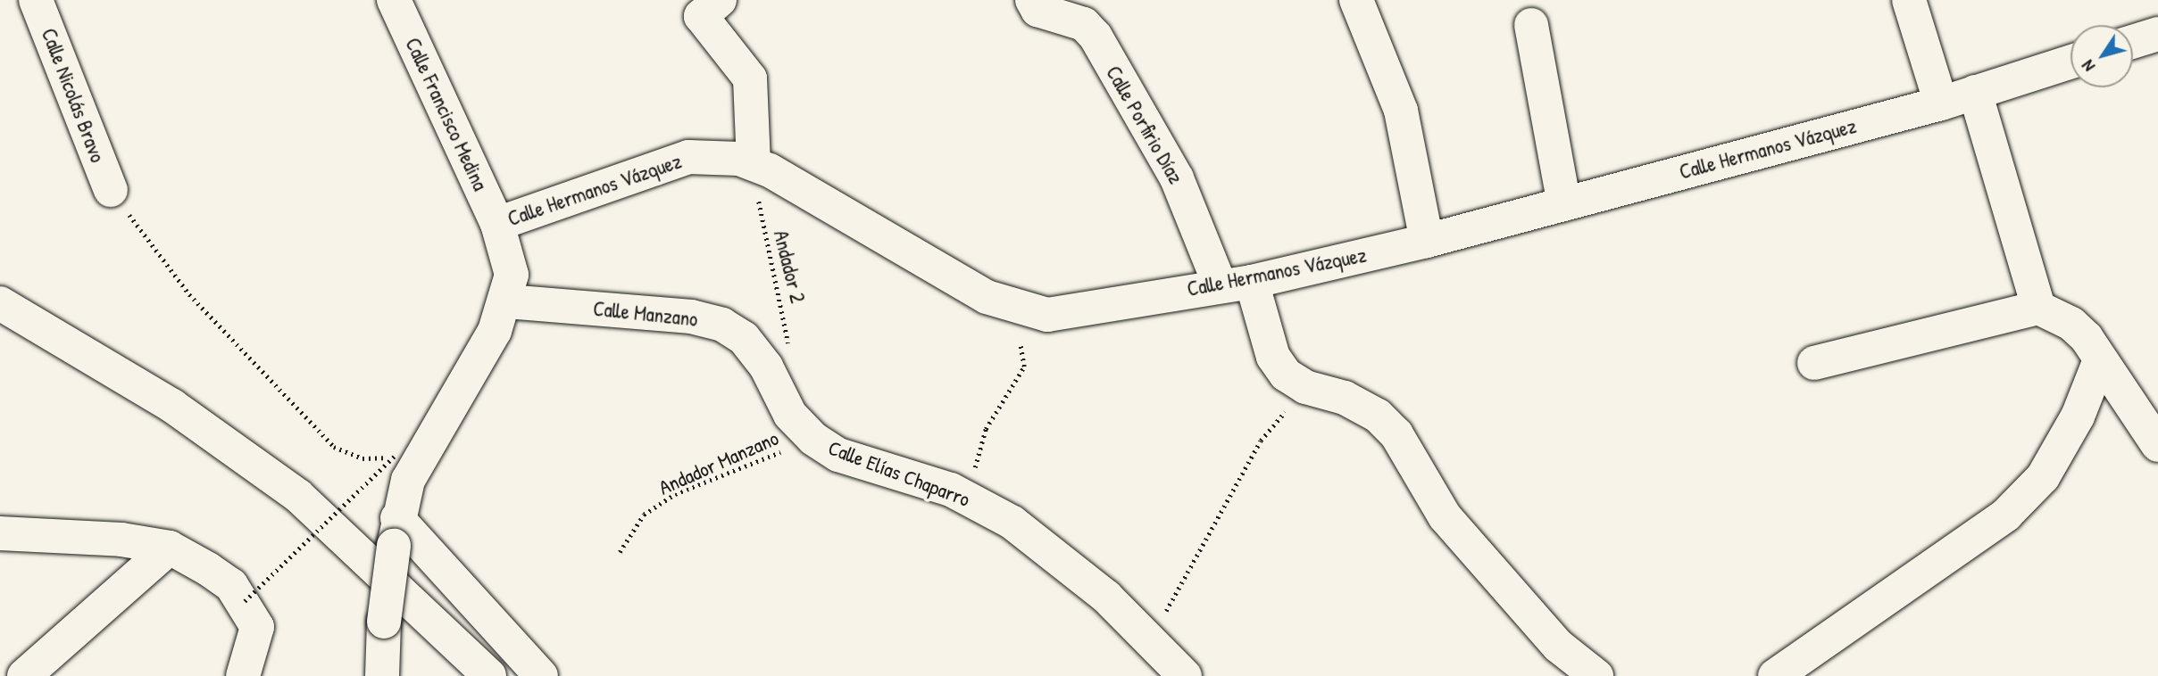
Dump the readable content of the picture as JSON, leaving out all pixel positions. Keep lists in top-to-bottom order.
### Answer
{
  "streets": {
    "street": [
      "Calle Nicolás Bravo",
      "Calle Francisco Medina",
      "Calle Porfirio Díaz",
      "Calle Hermanos Vázquez",
      "Calle Manzano",
      "Calle Elías Chaparro"
    ],
    "path": ["Andador 2", "Andador Manzano"]
  },
  "crossings": [
    ["Calle Francisco Medina", "Calle Hermanos Vázquez"],
    ["Calle Francisco Medina", "Calle Manzano"],
    ["Calle Porfirio Díaz", "Calle Hermanos Vázquez"],
    ["Calle Hermanos Vázquez", "Andador 2"],
    ["Andador 2", "Calle Manzano"],
    ["Calle Manzano", "Andador Manzano"],
    ["Calle Manzano", "Calle Elías Chaparro"],
    ["Andador Manzano", "Calle Elías Chaparro"]
  ],
  "north": "bottom left"
}
